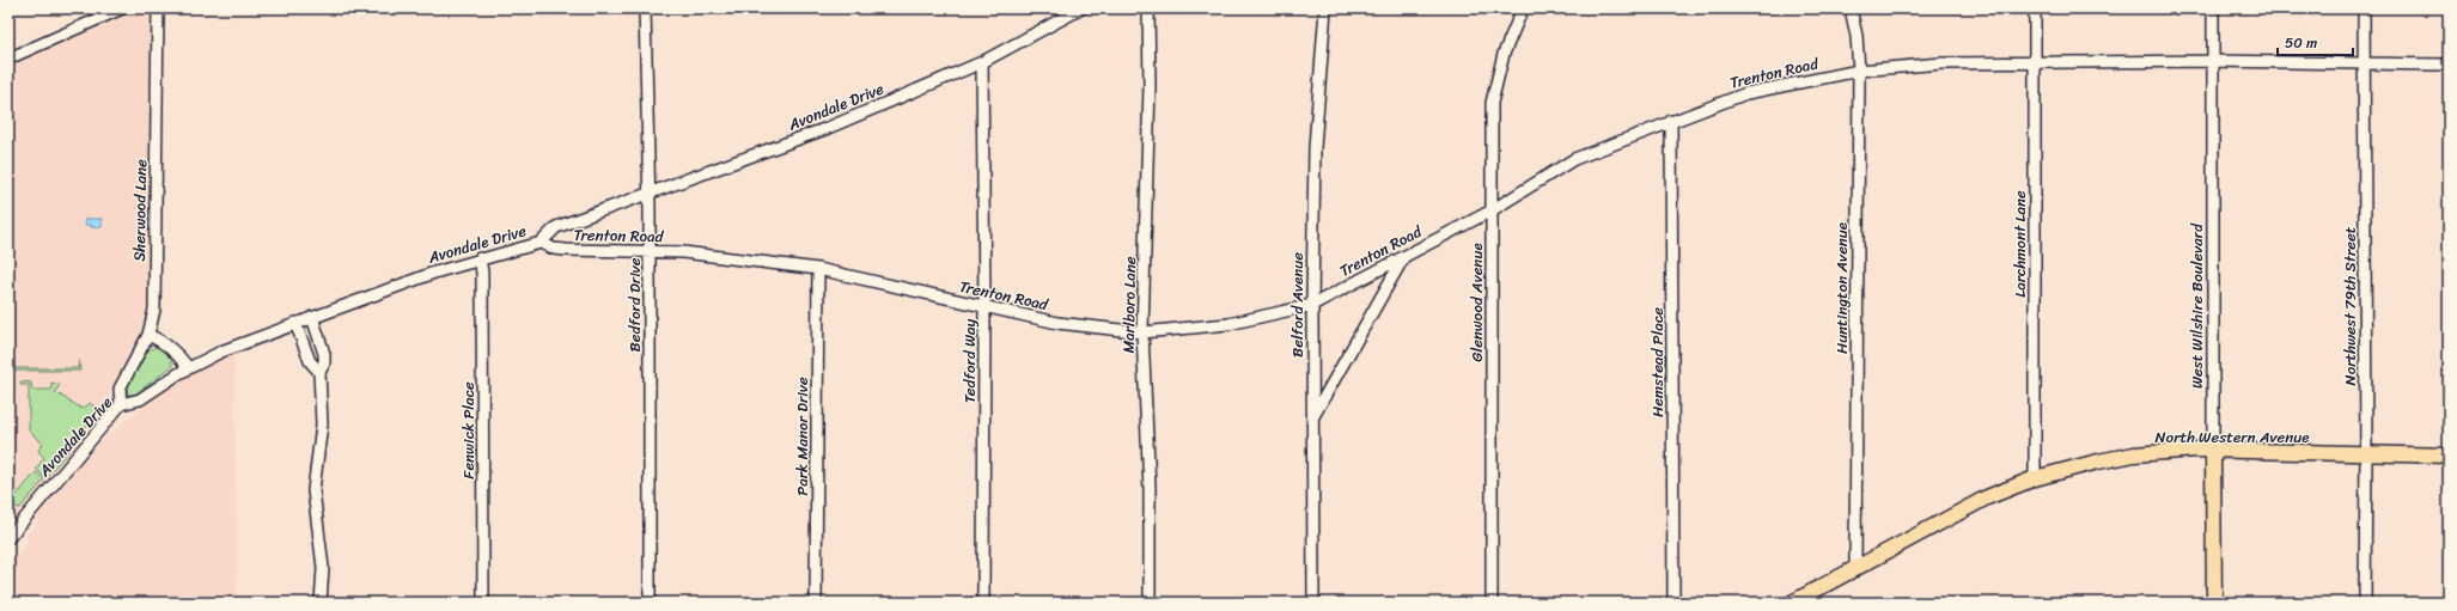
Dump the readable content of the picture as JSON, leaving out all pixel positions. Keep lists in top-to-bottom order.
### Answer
{
  "streets": {
    "main road": ["West Wilshire Boulevard", "North Western Avenue"],
    "street": [
      "Trenton Road",
      "Avondale Drive",
      "Sherwood Lane",
      "Larchmont Lane",
      "Huntington Avenue",
      "Glenwood Avenue",
      "Bedford Drive",
      "Marlboro Lane",
      "Belford Avenue",
      "Northwest 79th Street",
      "Tedford Way",
      "Hemstead Place",
      "Fenwick Place",
      "Park Manor Drive"
    ]
  },
  "crossings": [
    ["Trenton Road", "Avondale Drive"],
    ["Trenton Road", "Larchmont Lane"],
    ["Trenton Road", "Huntington Avenue"],
    ["Trenton Road", "Glenwood Avenue"],
    ["Trenton Road", "Bedford Drive"],
    ["Trenton Road", "Marlboro Lane"],
    ["Trenton Road", "Belford Avenue"],
    ["Trenton Road", "West Wilshire Boulevard"],
    ["Trenton Road", "Northwest 79th Street"],
    ["Trenton Road", "Tedford Way"],
    ["Trenton Road", "Hemstead Place"],
    ["Trenton Road", "Park Manor Drive"],
    ["Avondale Drive", "Sherwood Lane"],
    ["Avondale Drive", "Bedford Drive"],
    ["Avondale Drive", "Tedford Way"],
    ["Avondale Drive", "Fenwick Place"],
    ["Larchmont Lane", "North Western Avenue"],
    ["Huntington Avenue", "North Western Avenue"],
    ["West Wilshire Boulevard", "North Western Avenue"],
    ["Northwest 79th Street", "North Western Avenue"]
  ],
  "scale_bar": "50 m"
}
